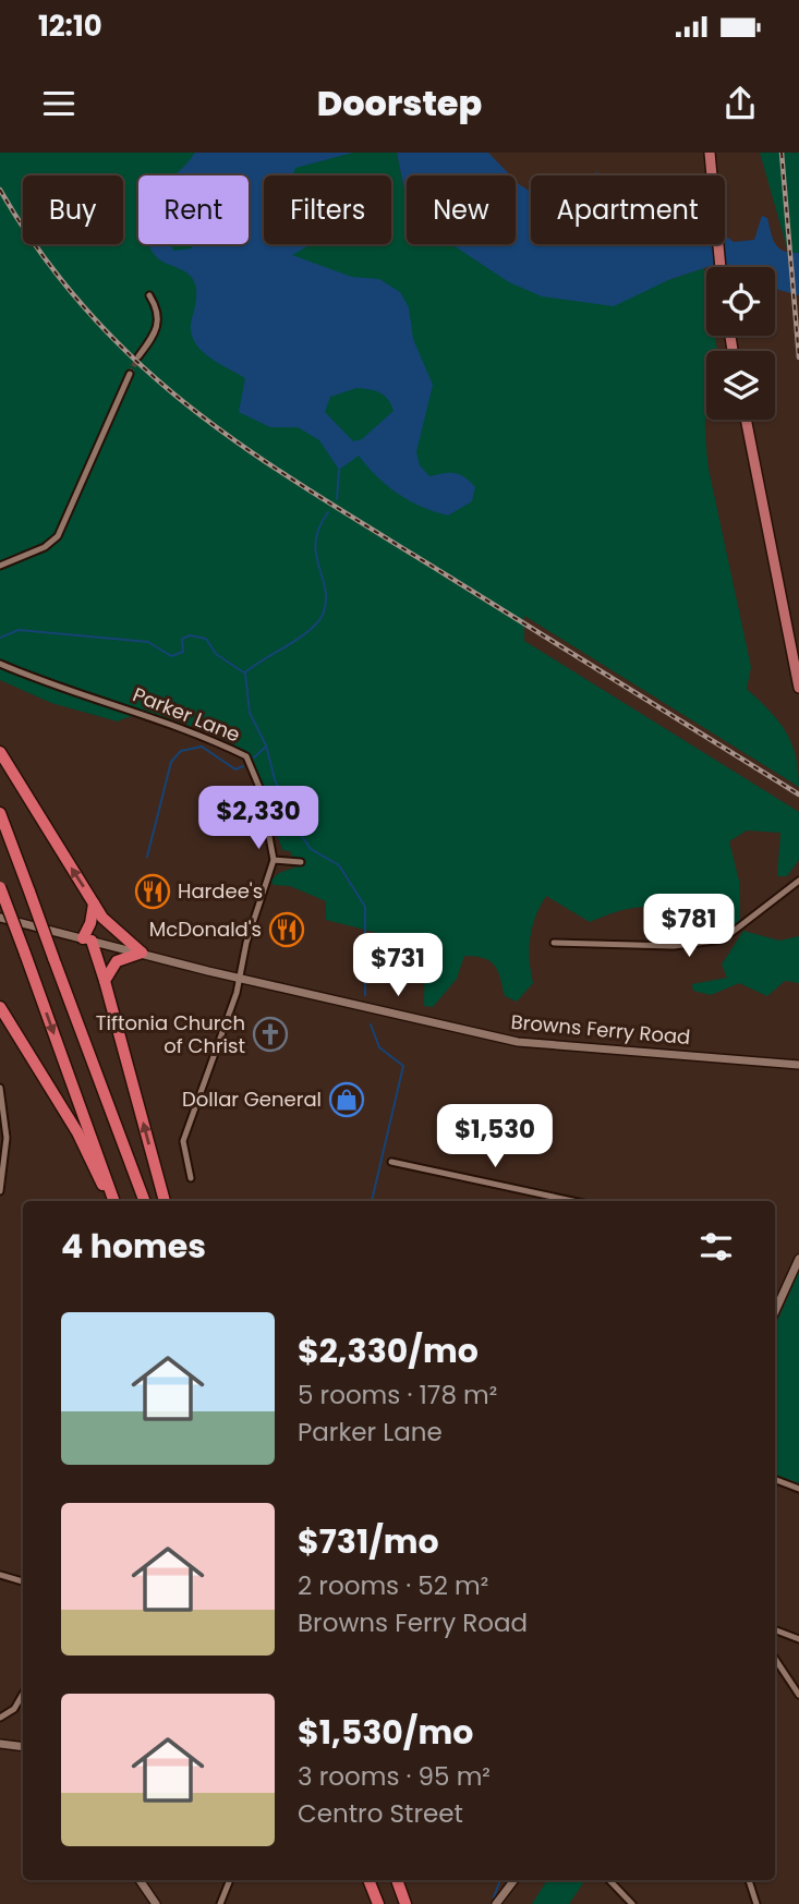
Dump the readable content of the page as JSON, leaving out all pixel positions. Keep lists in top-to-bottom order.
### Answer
{
  "streets": {
    "street": ["Parker Lane", "Browns Ferry Road"]
  },
  "crossings": [
    ["Parker Lane", "Browns Ferry Road"]
  ],
  "places": {
    "restaurant": ["Hardee's", "McDonald's"],
    "church": ["Tiftonia Church of Christ"],
    "shop": ["Dollar General"]
  },
  "page": {
    "status": "12:10",
    "header": "Doorstep",
    "chip": [
      "Buy",
      "Rent",
      "Filters",
      "New",
      "Apartment"
    ],
    "price": [
      "$2,330",
      "$781",
      "$731",
      "$1,530"
    ],
    "heading": "4 homes",
    "list": [
      {
        "name": "$2,330/mo",
        "note": "5 rooms · 178 m² · Parker Lane"
      },
      {
        "name": "$731/mo",
        "note": "2 rooms · 52 m² · Browns Ferry Road"
      },
      {
        "name": "$1,530/mo",
        "note": "3 rooms · 95 m² · Centro Street"
      }
    ]
  }
}
